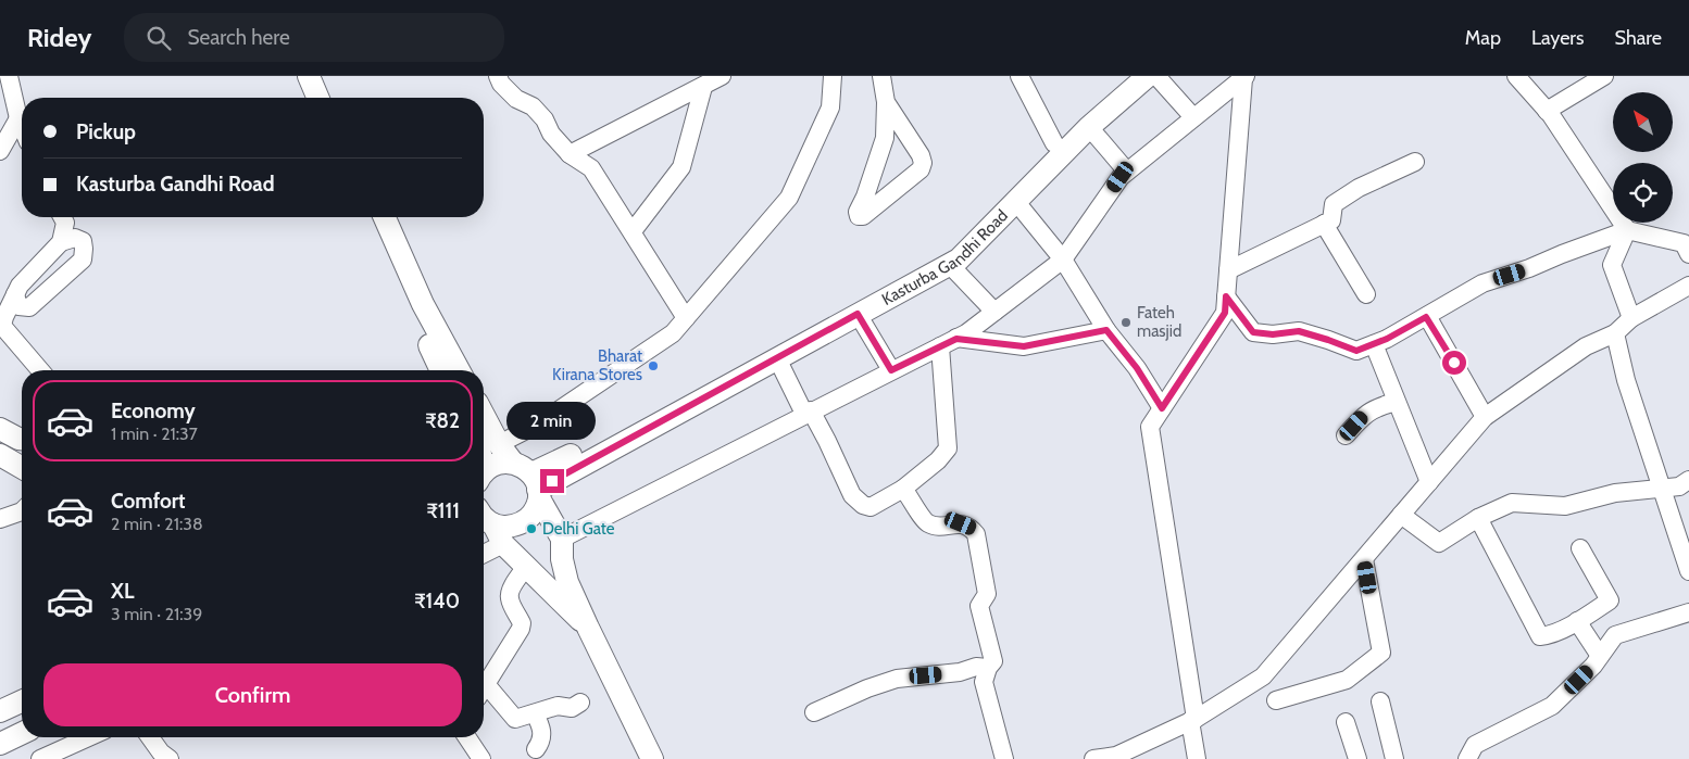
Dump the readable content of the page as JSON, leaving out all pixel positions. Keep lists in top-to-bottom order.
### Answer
{
  "streets": {
    "main road": ["Kasturba Gandhi Road"]
  },
  "places": ["Fateh masjid", "Bharat Kirana Stores", "Delhi Gate"],
  "north": "top left",
  "page": {
    "header": "Ridey",
    "search": "Search here",
    "nav": ["Map", "Layers", "Share"],
    "banner": ["Pickup", "Kasturba Gandhi Road"],
    "list": [
      {
        "name": "Economy",
        "note": "1 min · 21:37",
        "value": "₹82"
      },
      {
        "name": "Comfort",
        "note": "2 min · 21:38",
        "value": "₹111"
      },
      {
        "name": "XL",
        "note": "3 min · 21:39",
        "value": "₹140"
      }
    ],
    "bubble": "2 min",
    "buttons": "Confirm"
  }
}
